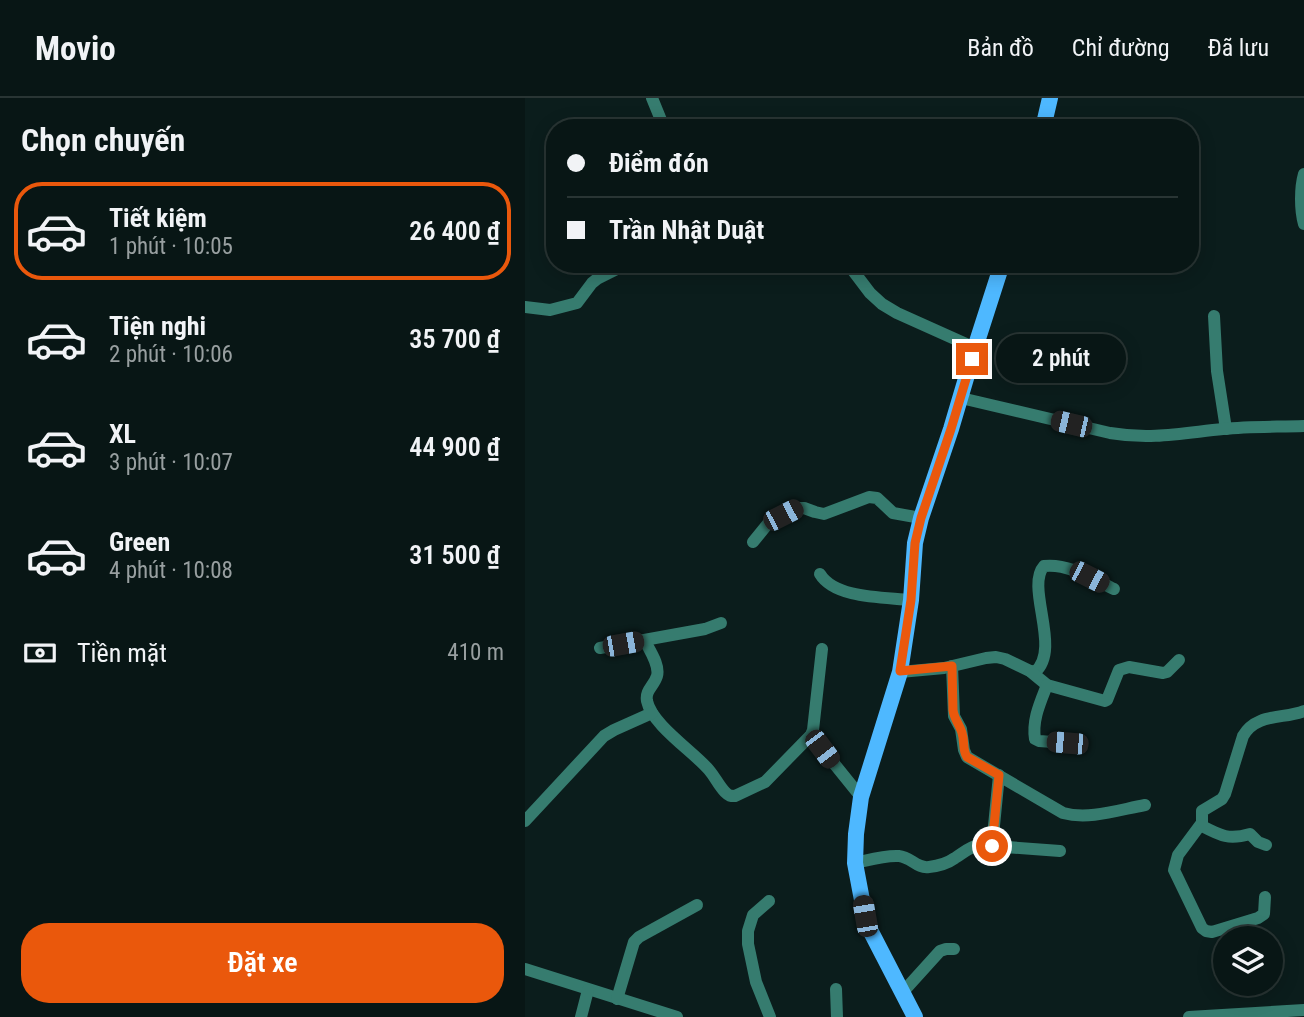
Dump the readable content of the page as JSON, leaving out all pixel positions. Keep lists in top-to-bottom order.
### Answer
{
  "page": {
    "header": "Movio",
    "nav": ["Bản đồ", "Chỉ đường", "Đã lưu"],
    "heading": "Chọn chuyến",
    "banner": ["Điểm đón", "Trần Nhật Duật"],
    "list": [
      {
        "name": "Tiết kiệm",
        "note": "1 phút · 10:05",
        "value": "26 400 ₫"
      },
      {
        "name": "Tiện nghi",
        "note": "2 phút · 10:06",
        "value": "35 700 ₫"
      },
      {
        "name": "XL",
        "note": "3 phút · 10:07",
        "value": "44 900 ₫"
      },
      {
        "name": "Green",
        "note": "4 phút · 10:08",
        "value": "31 500 ₫"
      }
    ],
    "bubble": "2 phút",
    "pay": ["Tiền mặt", "410 m"],
    "buttons": "Đặt xe"
  }
}
